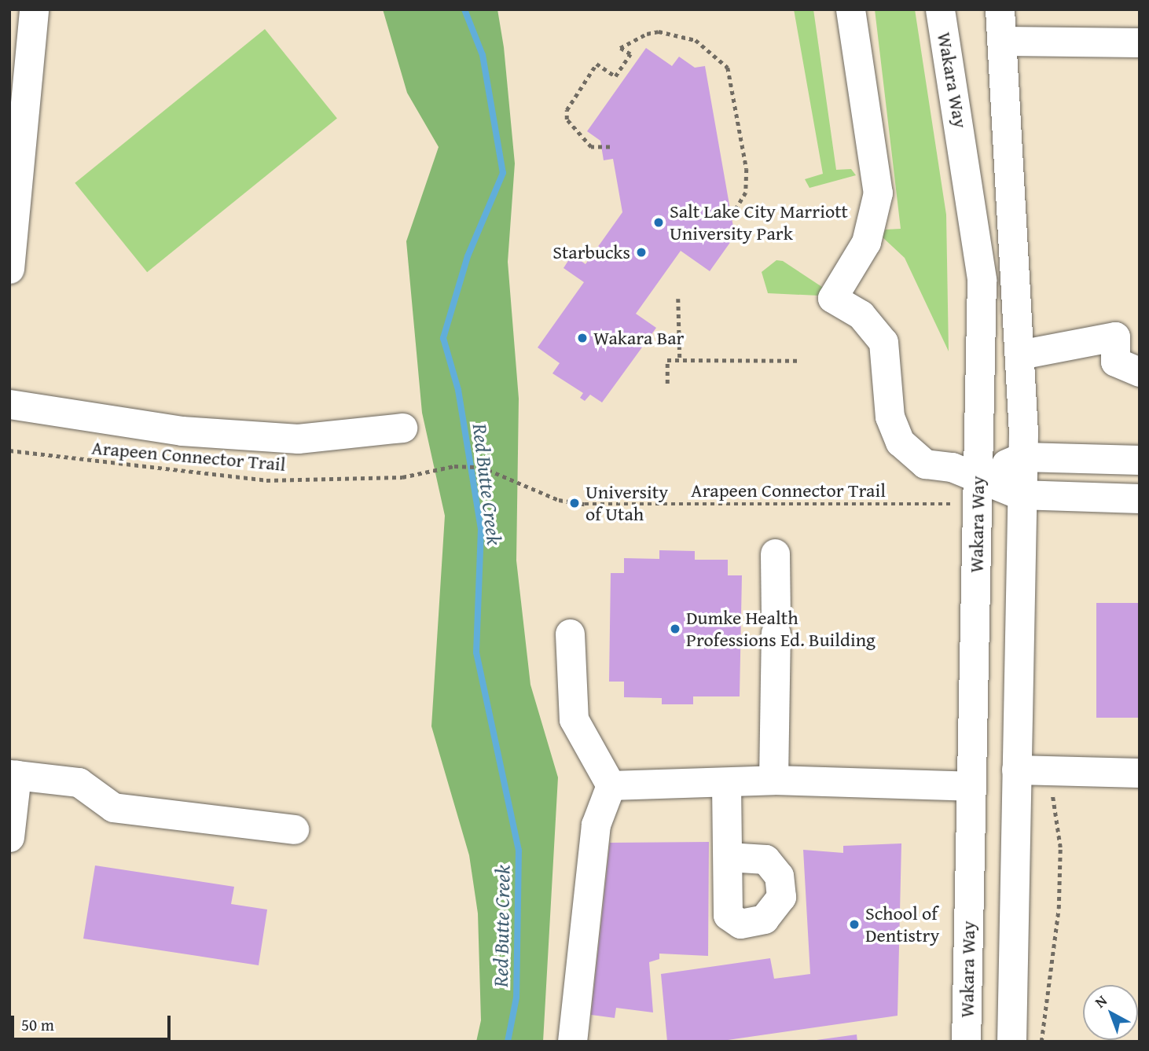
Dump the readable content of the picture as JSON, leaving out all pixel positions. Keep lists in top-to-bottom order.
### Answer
{
  "streets": {
    "street": ["Wakara Way"],
    "path": ["Arapeen Connector Trail"]
  },
  "water": ["Red Butte Creek"],
  "places": [
    "Salt Lake City Marriott University Park",
    "Starbucks",
    "Wakara Bar",
    "University of Utah",
    "Dumke Health Professions Ed. Building",
    "School of Dentistry"
  ],
  "scale_bar": "50 m",
  "north": "top left"
}
